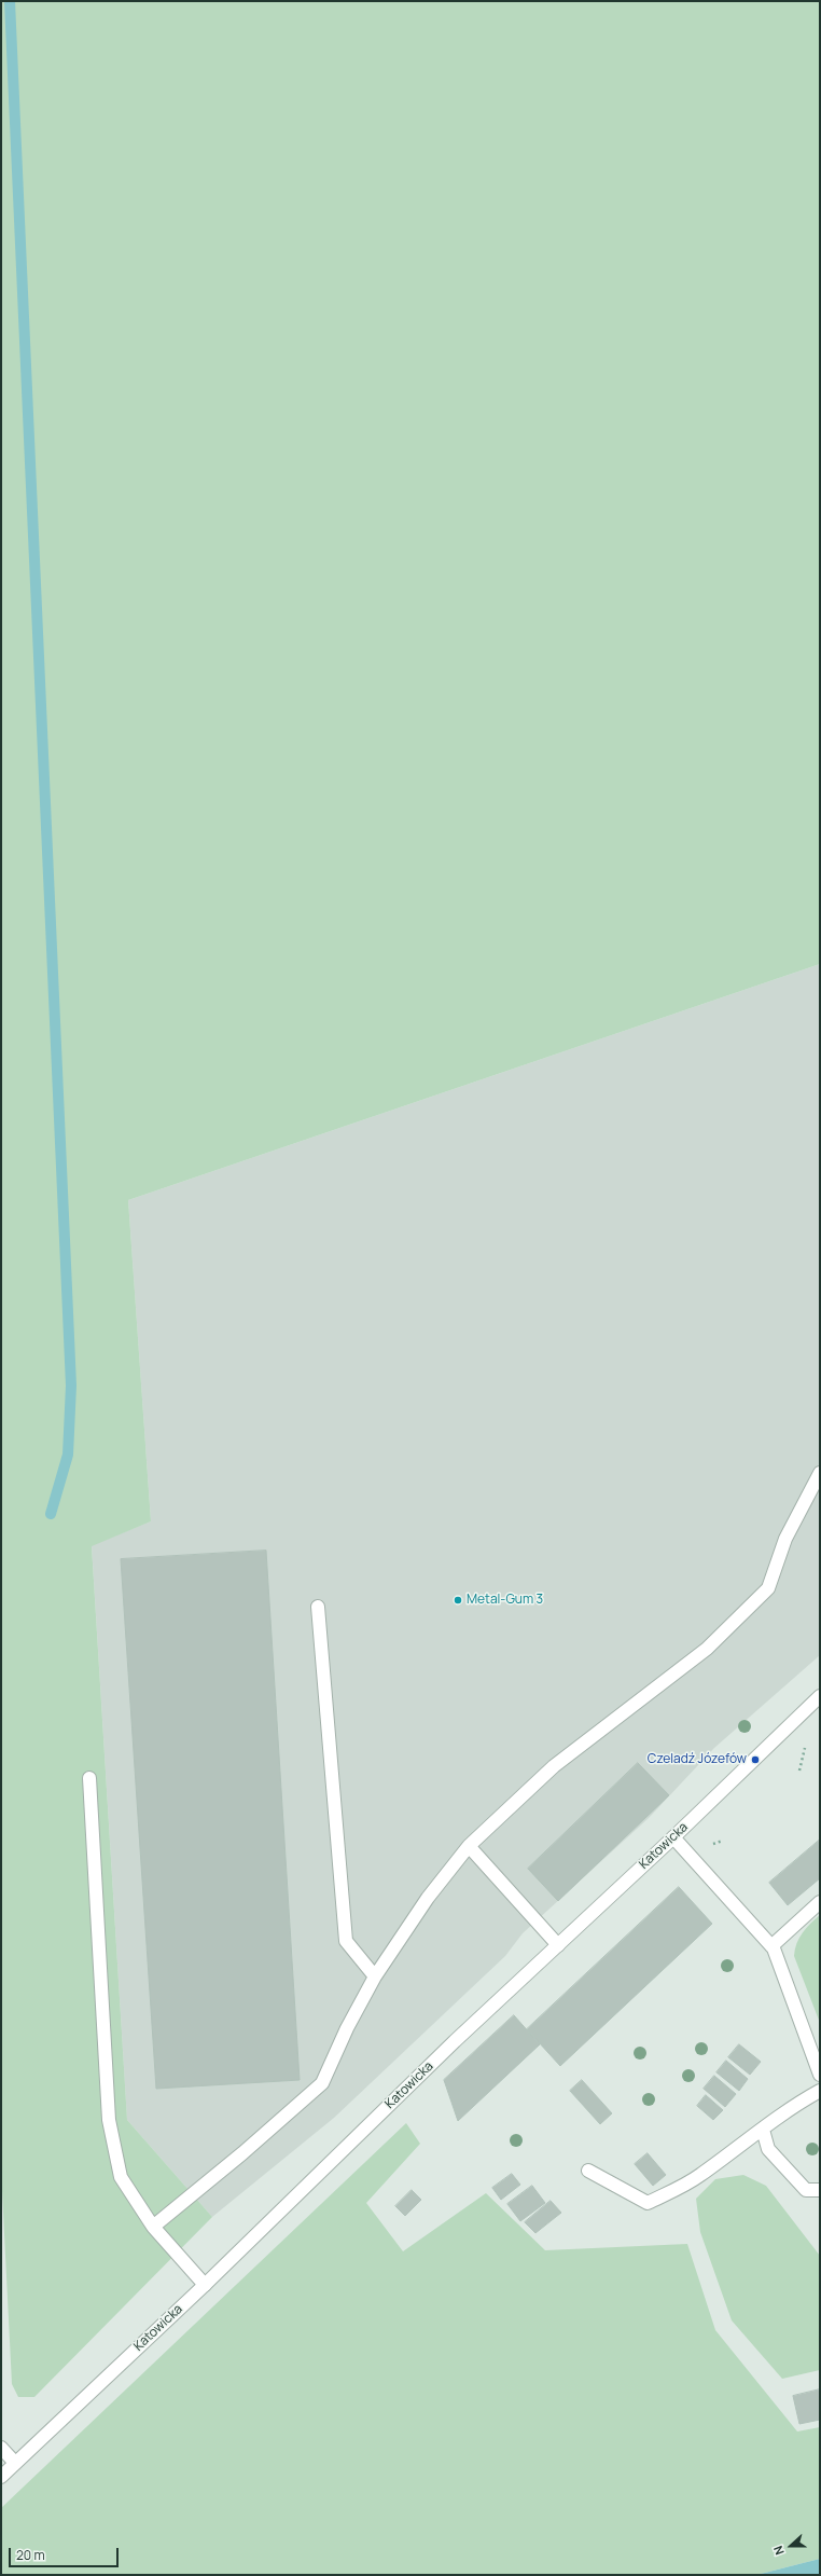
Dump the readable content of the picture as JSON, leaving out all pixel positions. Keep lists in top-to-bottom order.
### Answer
{
  "streets": {
    "street": ["Katowicka"]
  },
  "places": ["Metal-Gum 3", "Czeladź Józefów"],
  "scale_bar": "20 m",
  "north": "left"
}
